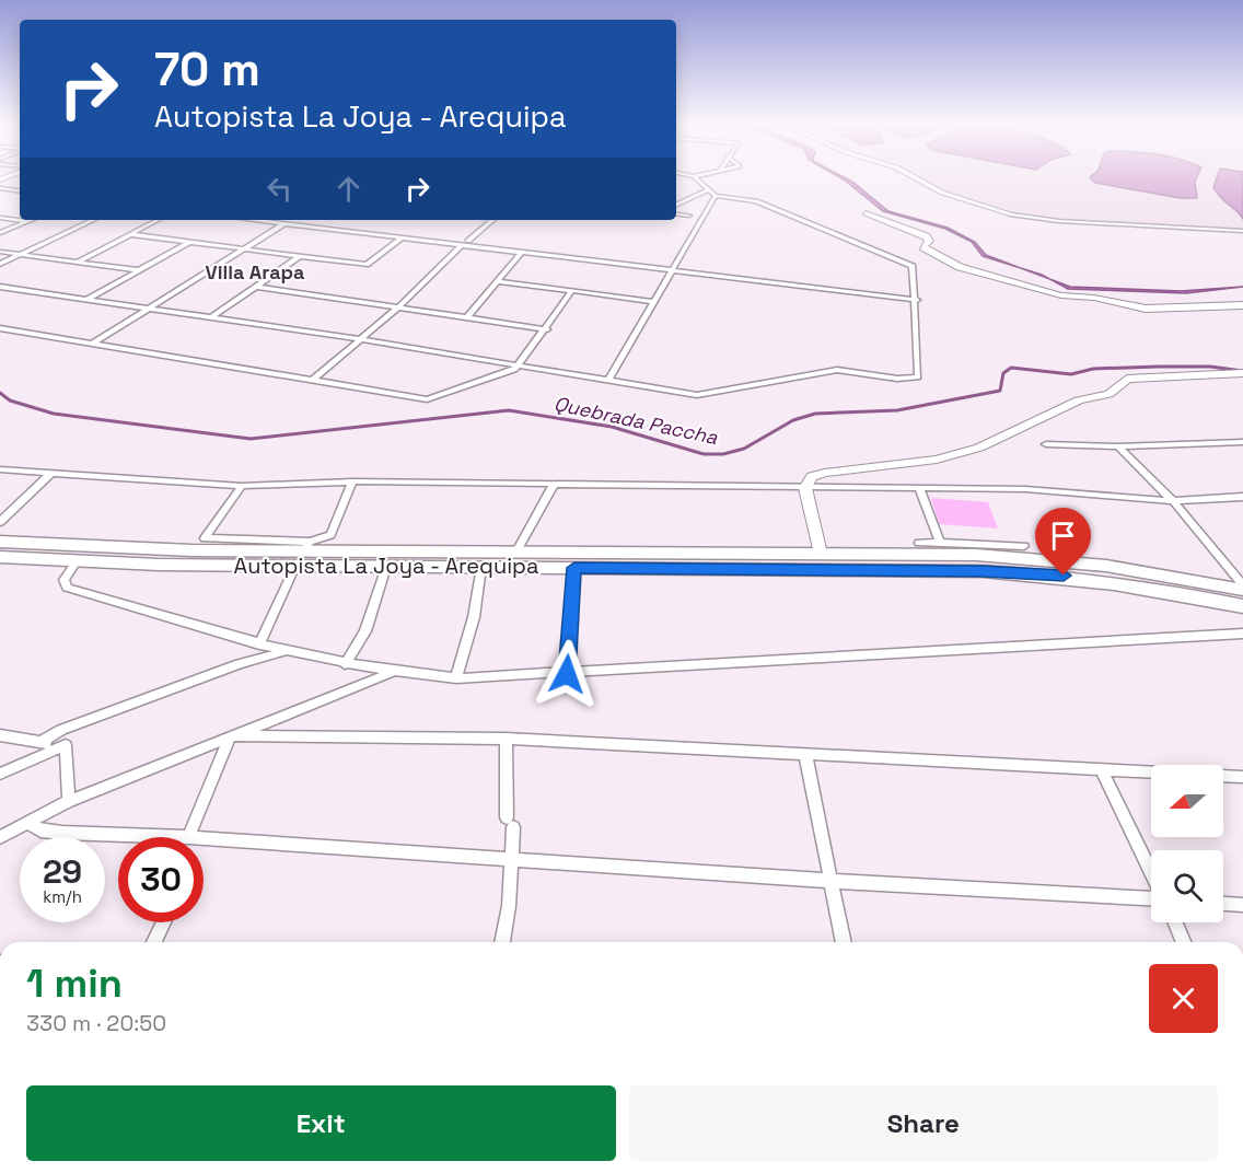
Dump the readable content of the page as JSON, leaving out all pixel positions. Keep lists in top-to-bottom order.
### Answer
{
  "streets": {
    "main road": ["Autopista La Joya - Arequipa"]
  },
  "districts": ["Villa Arapa"],
  "water": ["Quebrada Paccha"],
  "north": "left",
  "page": {
    "turn": ["70 m", "Autopista La Joya - Arequipa"],
    "speed": "29 km/h",
    "limit": "30",
    "heading": ["1 min", "330 m · 20:50"],
    "buttons": ["Exit", "Share"]
  }
}
